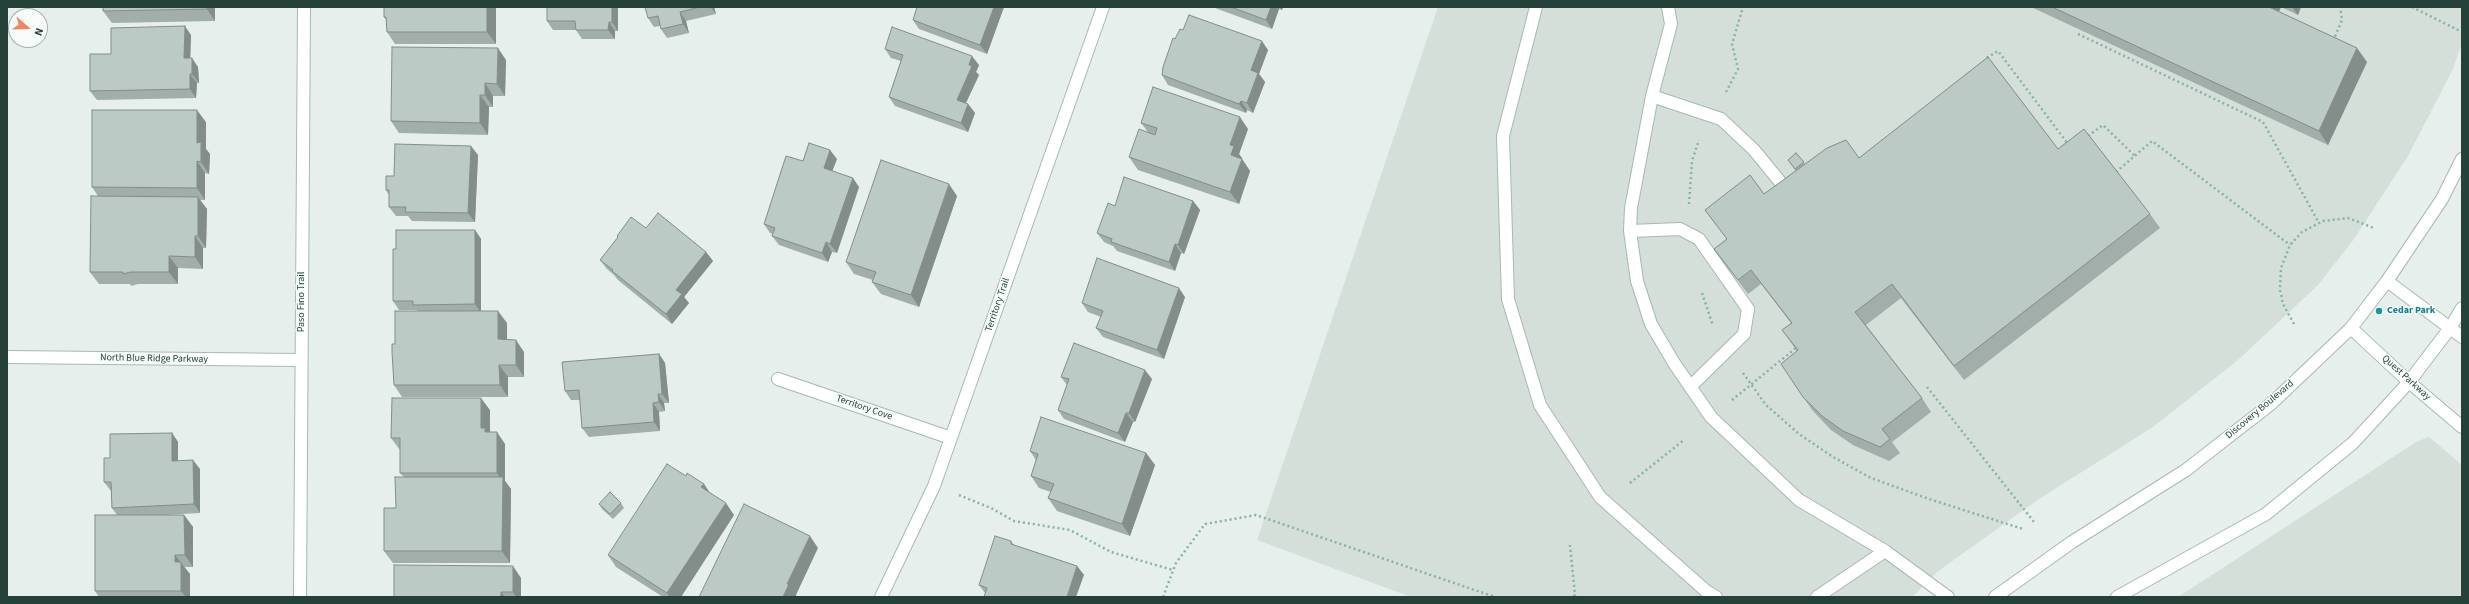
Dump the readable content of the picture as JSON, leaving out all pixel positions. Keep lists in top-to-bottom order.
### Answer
{
  "streets": {
    "street": [
      "Paso Fino Trail",
      "Territory Trail",
      "North Blue Ridge Parkway",
      "Quest Parkway",
      "Territory Cove",
      "Discovery Boulevard"
    ]
  },
  "crossings": [
    ["Paso Fino Trail", "North Blue Ridge Parkway"],
    ["Territory Trail", "Territory Cove"],
    ["Quest Parkway", "Discovery Boulevard"]
  ],
  "places": ["Cedar Park"],
  "north": "right"
}
